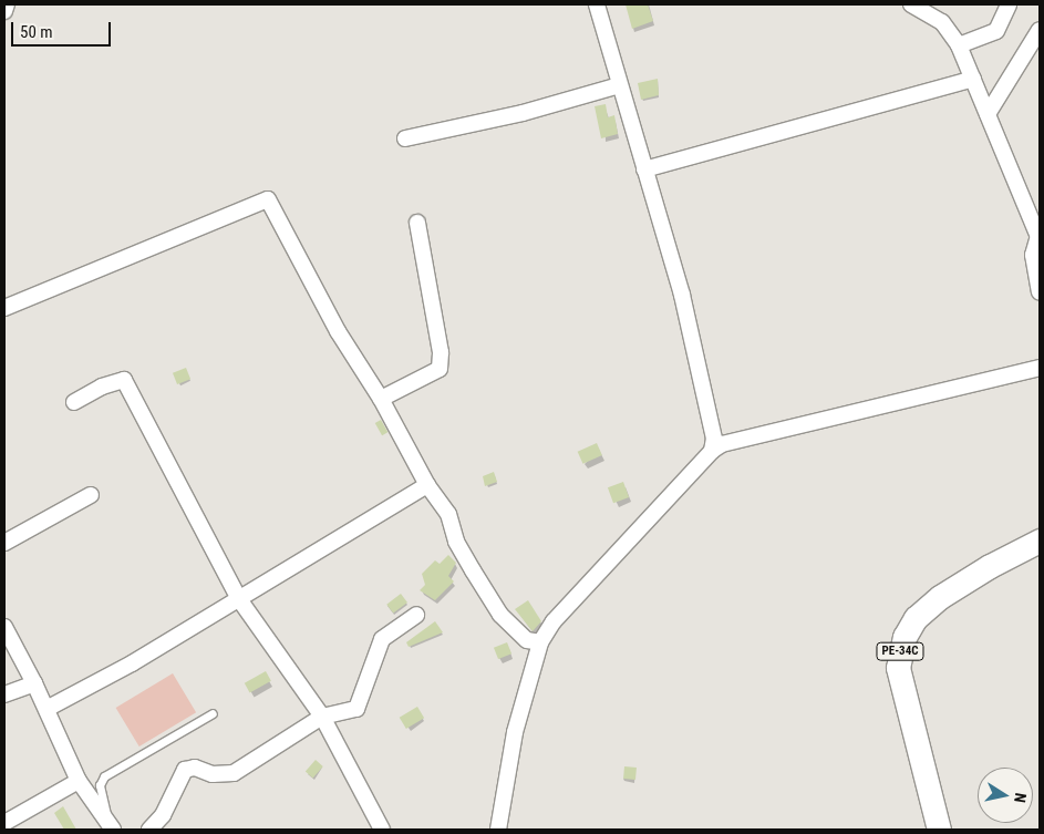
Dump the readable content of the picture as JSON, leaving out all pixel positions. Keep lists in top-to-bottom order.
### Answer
{
  "streets": {
    "main road": ["PE-34C"]
  },
  "scale_bar": "50 m",
  "north": "right"
}
